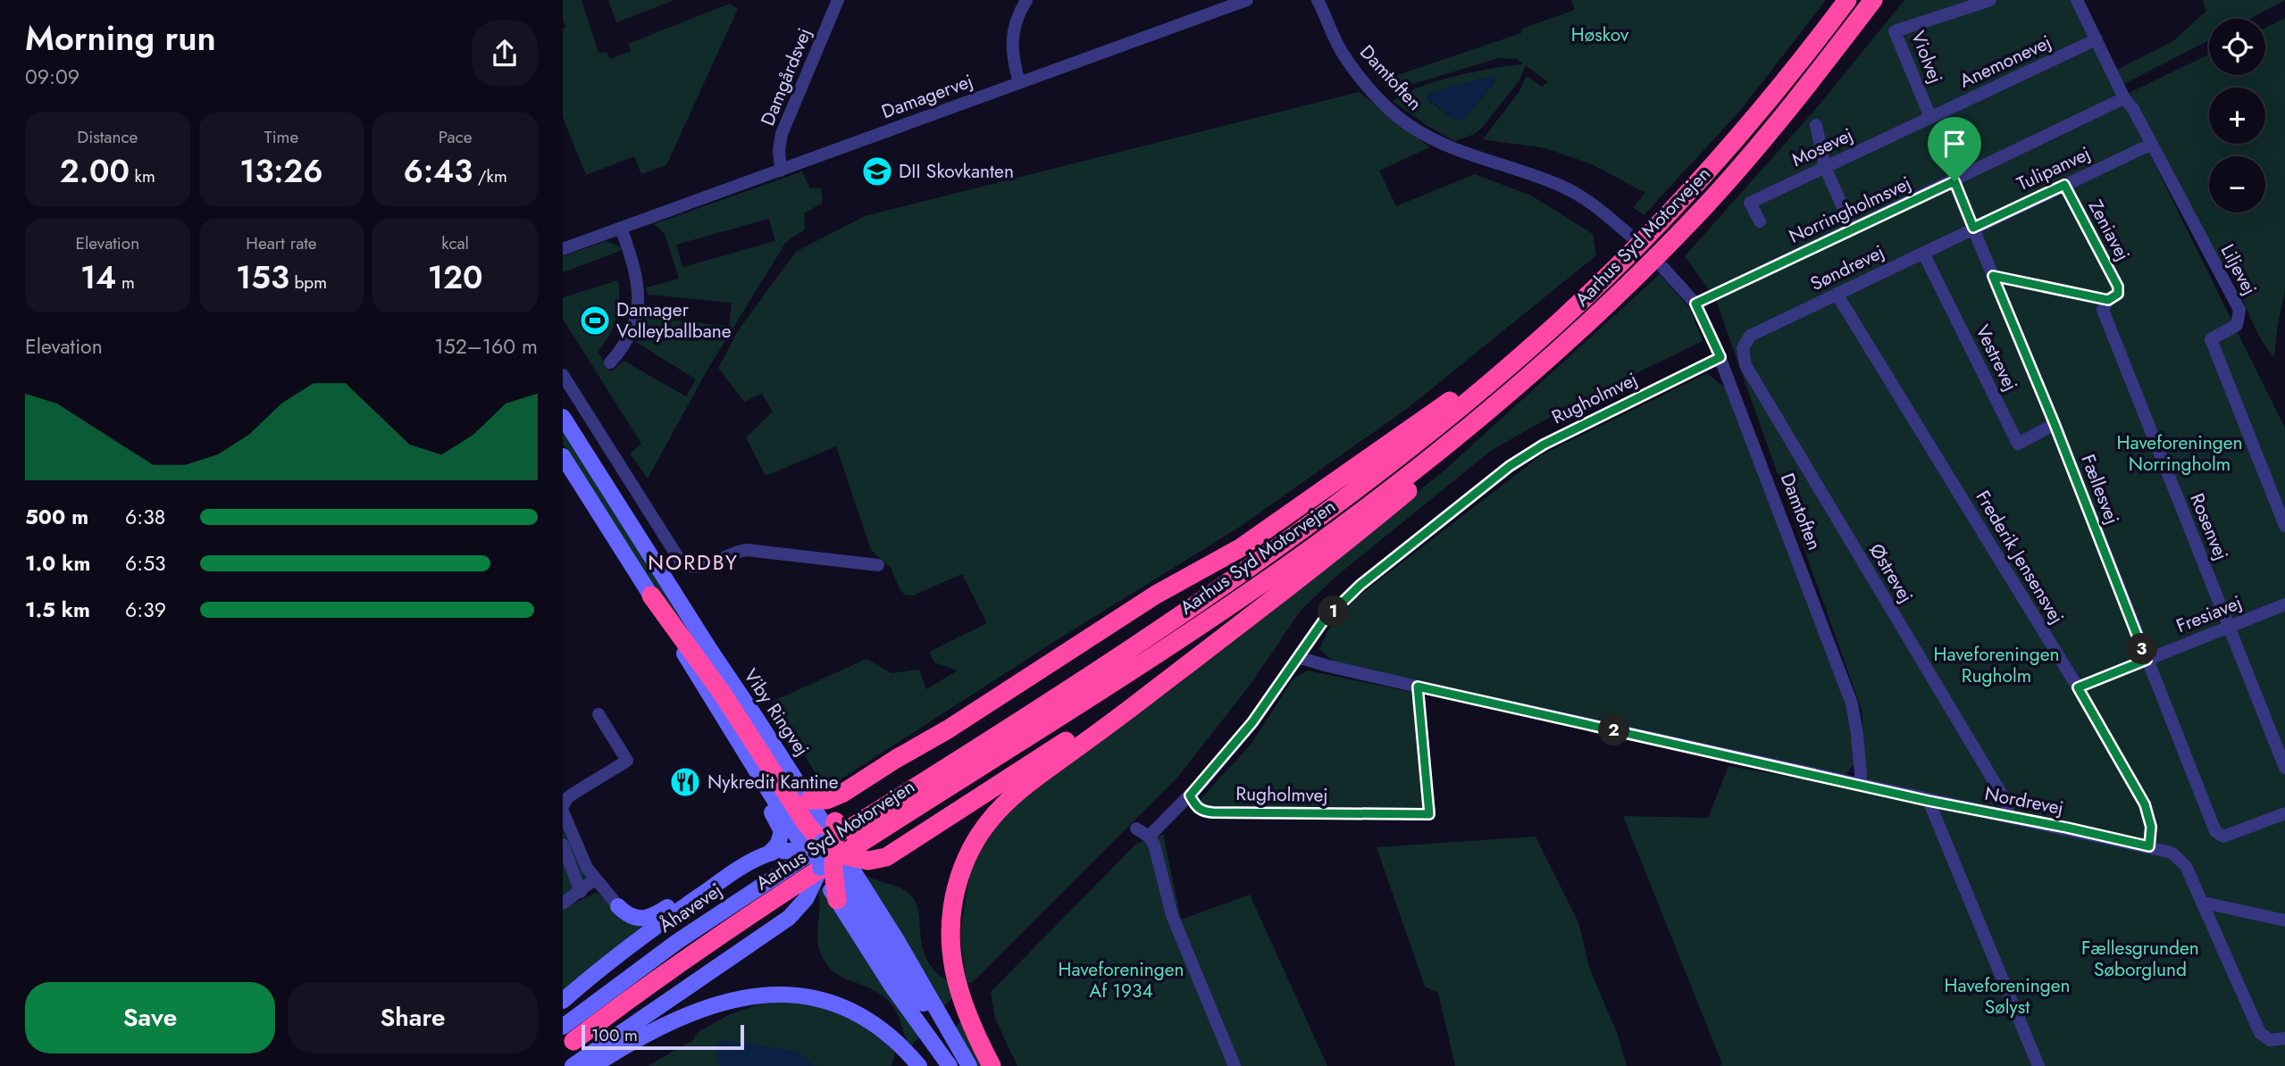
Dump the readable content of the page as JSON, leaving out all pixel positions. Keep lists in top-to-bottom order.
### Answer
{
  "streets": {
    "highway": ["Aarhus Syd Motorvejen"],
    "main road": ["Viby Ringvej", "Åhavevej"],
    "street": [
      "Violvej",
      "Anemonevej",
      "Damgårdsvej",
      "Damtoften",
      "Damagervej",
      "Mosevej",
      "Tulipanvej",
      "Norringholmsvej",
      "Zeniavej",
      "Søndrevej",
      "Liljevej",
      "Vestrevej",
      "Rugholmvej",
      "Fællesvej",
      "Rosenvej",
      "Frederik Jensensvej",
      "Østrevej",
      "Fresiavej",
      "Nordrevej"
    ]
  },
  "crossings": [
    ["Violvej", "Anemonevej"],
    ["Violvej", "Mosevej"],
    ["Anemonevej", "Mosevej"],
    ["Damgårdsvej", "Damagervej"],
    ["Damtoften", "Norringholmsvej"],
    ["Damtoften", "Rugholmvej"],
    ["Damtoften", "Nordrevej"],
    ["Tulipanvej", "Zeniavej"],
    ["Tulipanvej", "Søndrevej"],
    ["Tulipanvej", "Liljevej"],
    ["Tulipanvej", "Fællesvej"],
    ["Norringholmsvej", "Liljevej"],
    ["Norringholmsvej", "Fællesvej"],
    ["Zeniavej", "Rosenvej"],
    ["Aarhus Syd Motorvejen", "Viby Ringvej"],
    ["Aarhus Syd Motorvejen", "Åhavevej"],
    ["Søndrevej", "Vestrevej"],
    ["Søndrevej", "Fællesvej"],
    ["Søndrevej", "Frederik Jensensvej"],
    ["Søndrevej", "Østrevej"],
    ["Vestrevej", "Fællesvej"],
    ["Fællesvej", "Fresiavej"],
    ["Rosenvej", "Fresiavej"],
    ["Frederik Jensensvej", "Fresiavej"],
    ["Frederik Jensensvej", "Nordrevej"],
    ["Østrevej", "Nordrevej"],
    ["Viby Ringvej", "Åhavevej"]
  ],
  "districts": ["NORDBY"],
  "parks": [
    "Høskov",
    "Haveforeningen Norringholm",
    "Haveforeningen Rugholm",
    "Fællesgrunden Søborglund",
    "Haveforeningen Af 1934",
    "Haveforeningen Sølyst"
  ],
  "places": {
    "school or university": ["DII Skovkanten"],
    "sports": ["Damager Volleyballbane"],
    "restaurant": ["Nykredit Kantine"]
  },
  "scale_bar": "100 m",
  "page": {
    "heading": ["Morning run", "09:09"],
    "map_buttons": ["+", "−"],
    "stats": [
      ["Distance", "2.00 km"],
      ["Time", "13:26"],
      ["Pace", "6:43 /km"],
      ["Elevation", "14 m"],
      ["Heart rate", "153 bpm"],
      ["kcal", "120"]
    ],
    "chart": ["Elevation", "152–160 m"],
    "list": [
      {
        "name": "500 m",
        "note": "6:38"
      },
      {
        "name": "1.0 km",
        "note": "6:53"
      },
      {
        "name": "1.5 km",
        "note": "6:39"
      }
    ],
    "pins": ["1", "3", "2"],
    "buttons": ["Save", "Share"],
    "scale": "100 m"
  }
}
